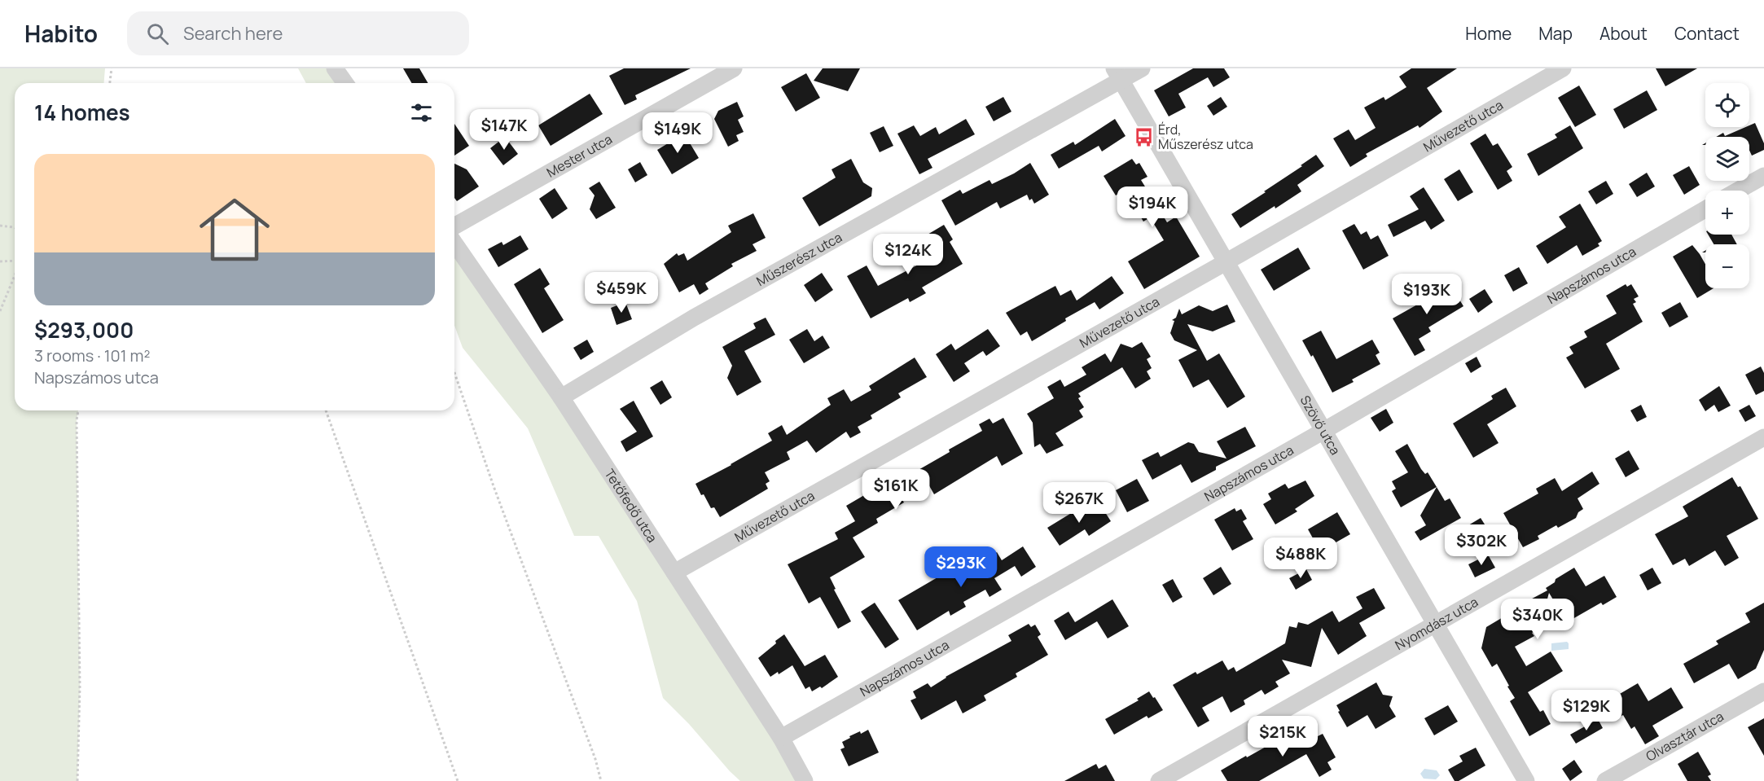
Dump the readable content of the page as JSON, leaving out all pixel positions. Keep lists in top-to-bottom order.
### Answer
{
  "streets": {
    "street": [
      "Művezető utca",
      "Mester utca",
      "Műszerész utca",
      "Napszámos utca",
      "Szövő utca",
      "Tetőfedő utca",
      "Nyomdász utca",
      "Olvasztár utca"
    ]
  },
  "crossings": [
    ["Művezető utca", "Szövő utca"],
    ["Művezető utca", "Tetőfedő utca"],
    ["Műszerész utca", "Szövő utca"],
    ["Műszerész utca", "Tetőfedő utca"],
    ["Napszámos utca", "Szövő utca"],
    ["Napszámos utca", "Tetőfedő utca"],
    ["Szövő utca", "Nyomdász utca"]
  ],
  "places": {
    "bus stop": ["Érd, Műszerész utca"]
  },
  "page": {
    "header": "Habito",
    "search": "Search here",
    "nav": [
      "Home",
      "Map",
      "About",
      "Contact"
    ],
    "map_buttons": ["+", "−"],
    "heading": "14 homes",
    "price": [
      "$147K",
      "$149K",
      "$194K",
      "$124K",
      "$459K",
      "$193K",
      "$161K",
      "$267K",
      "$302K",
      "$488K",
      "$293K",
      "$340K",
      "$129K",
      "$215K"
    ],
    "list": [
      {
        "name": "$293,000",
        "note": "3 rooms · 101 m² · Napszámos utca"
      }
    ]
  }
}
